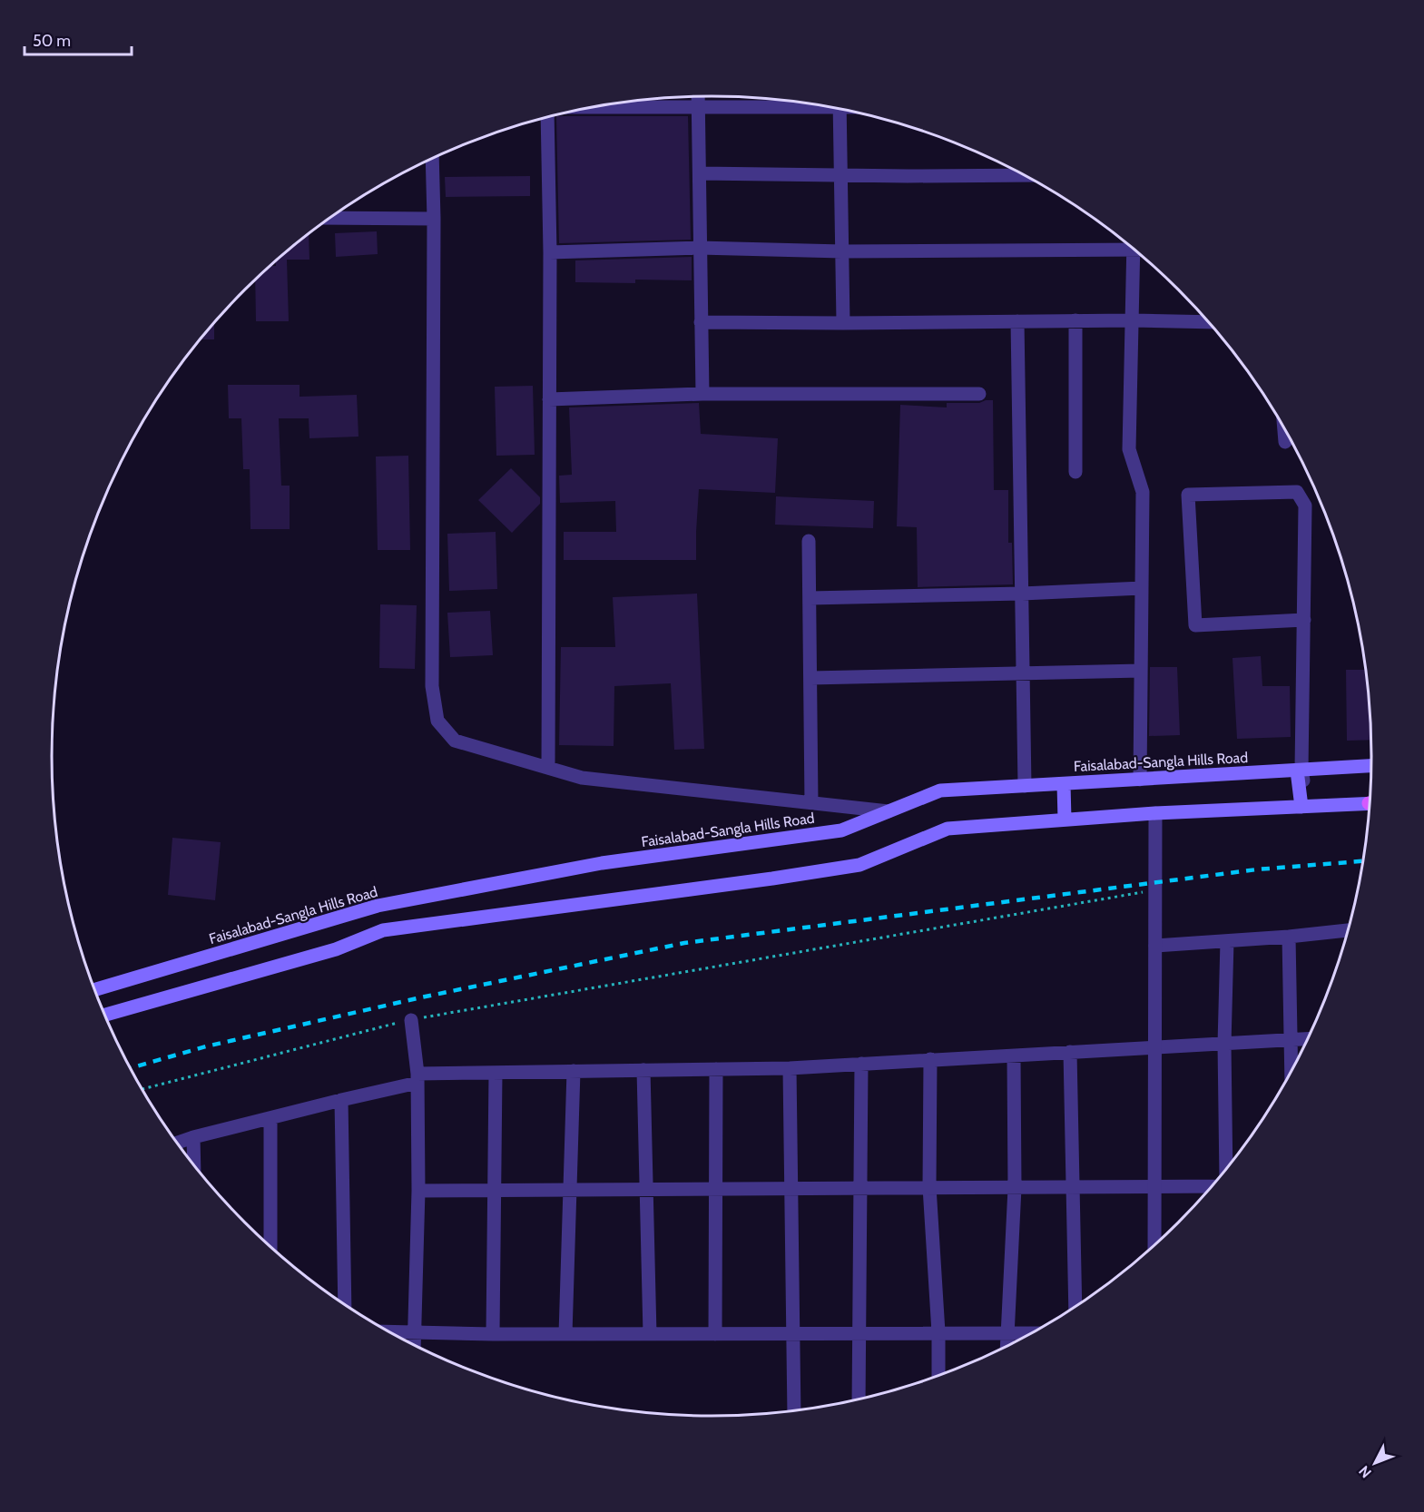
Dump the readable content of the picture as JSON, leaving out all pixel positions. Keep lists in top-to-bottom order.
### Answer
{
  "streets": {
    "main road": ["Faisalabad-Sangla Hills Road"]
  },
  "scale_bar": "50 m",
  "north": "bottom left"
}
